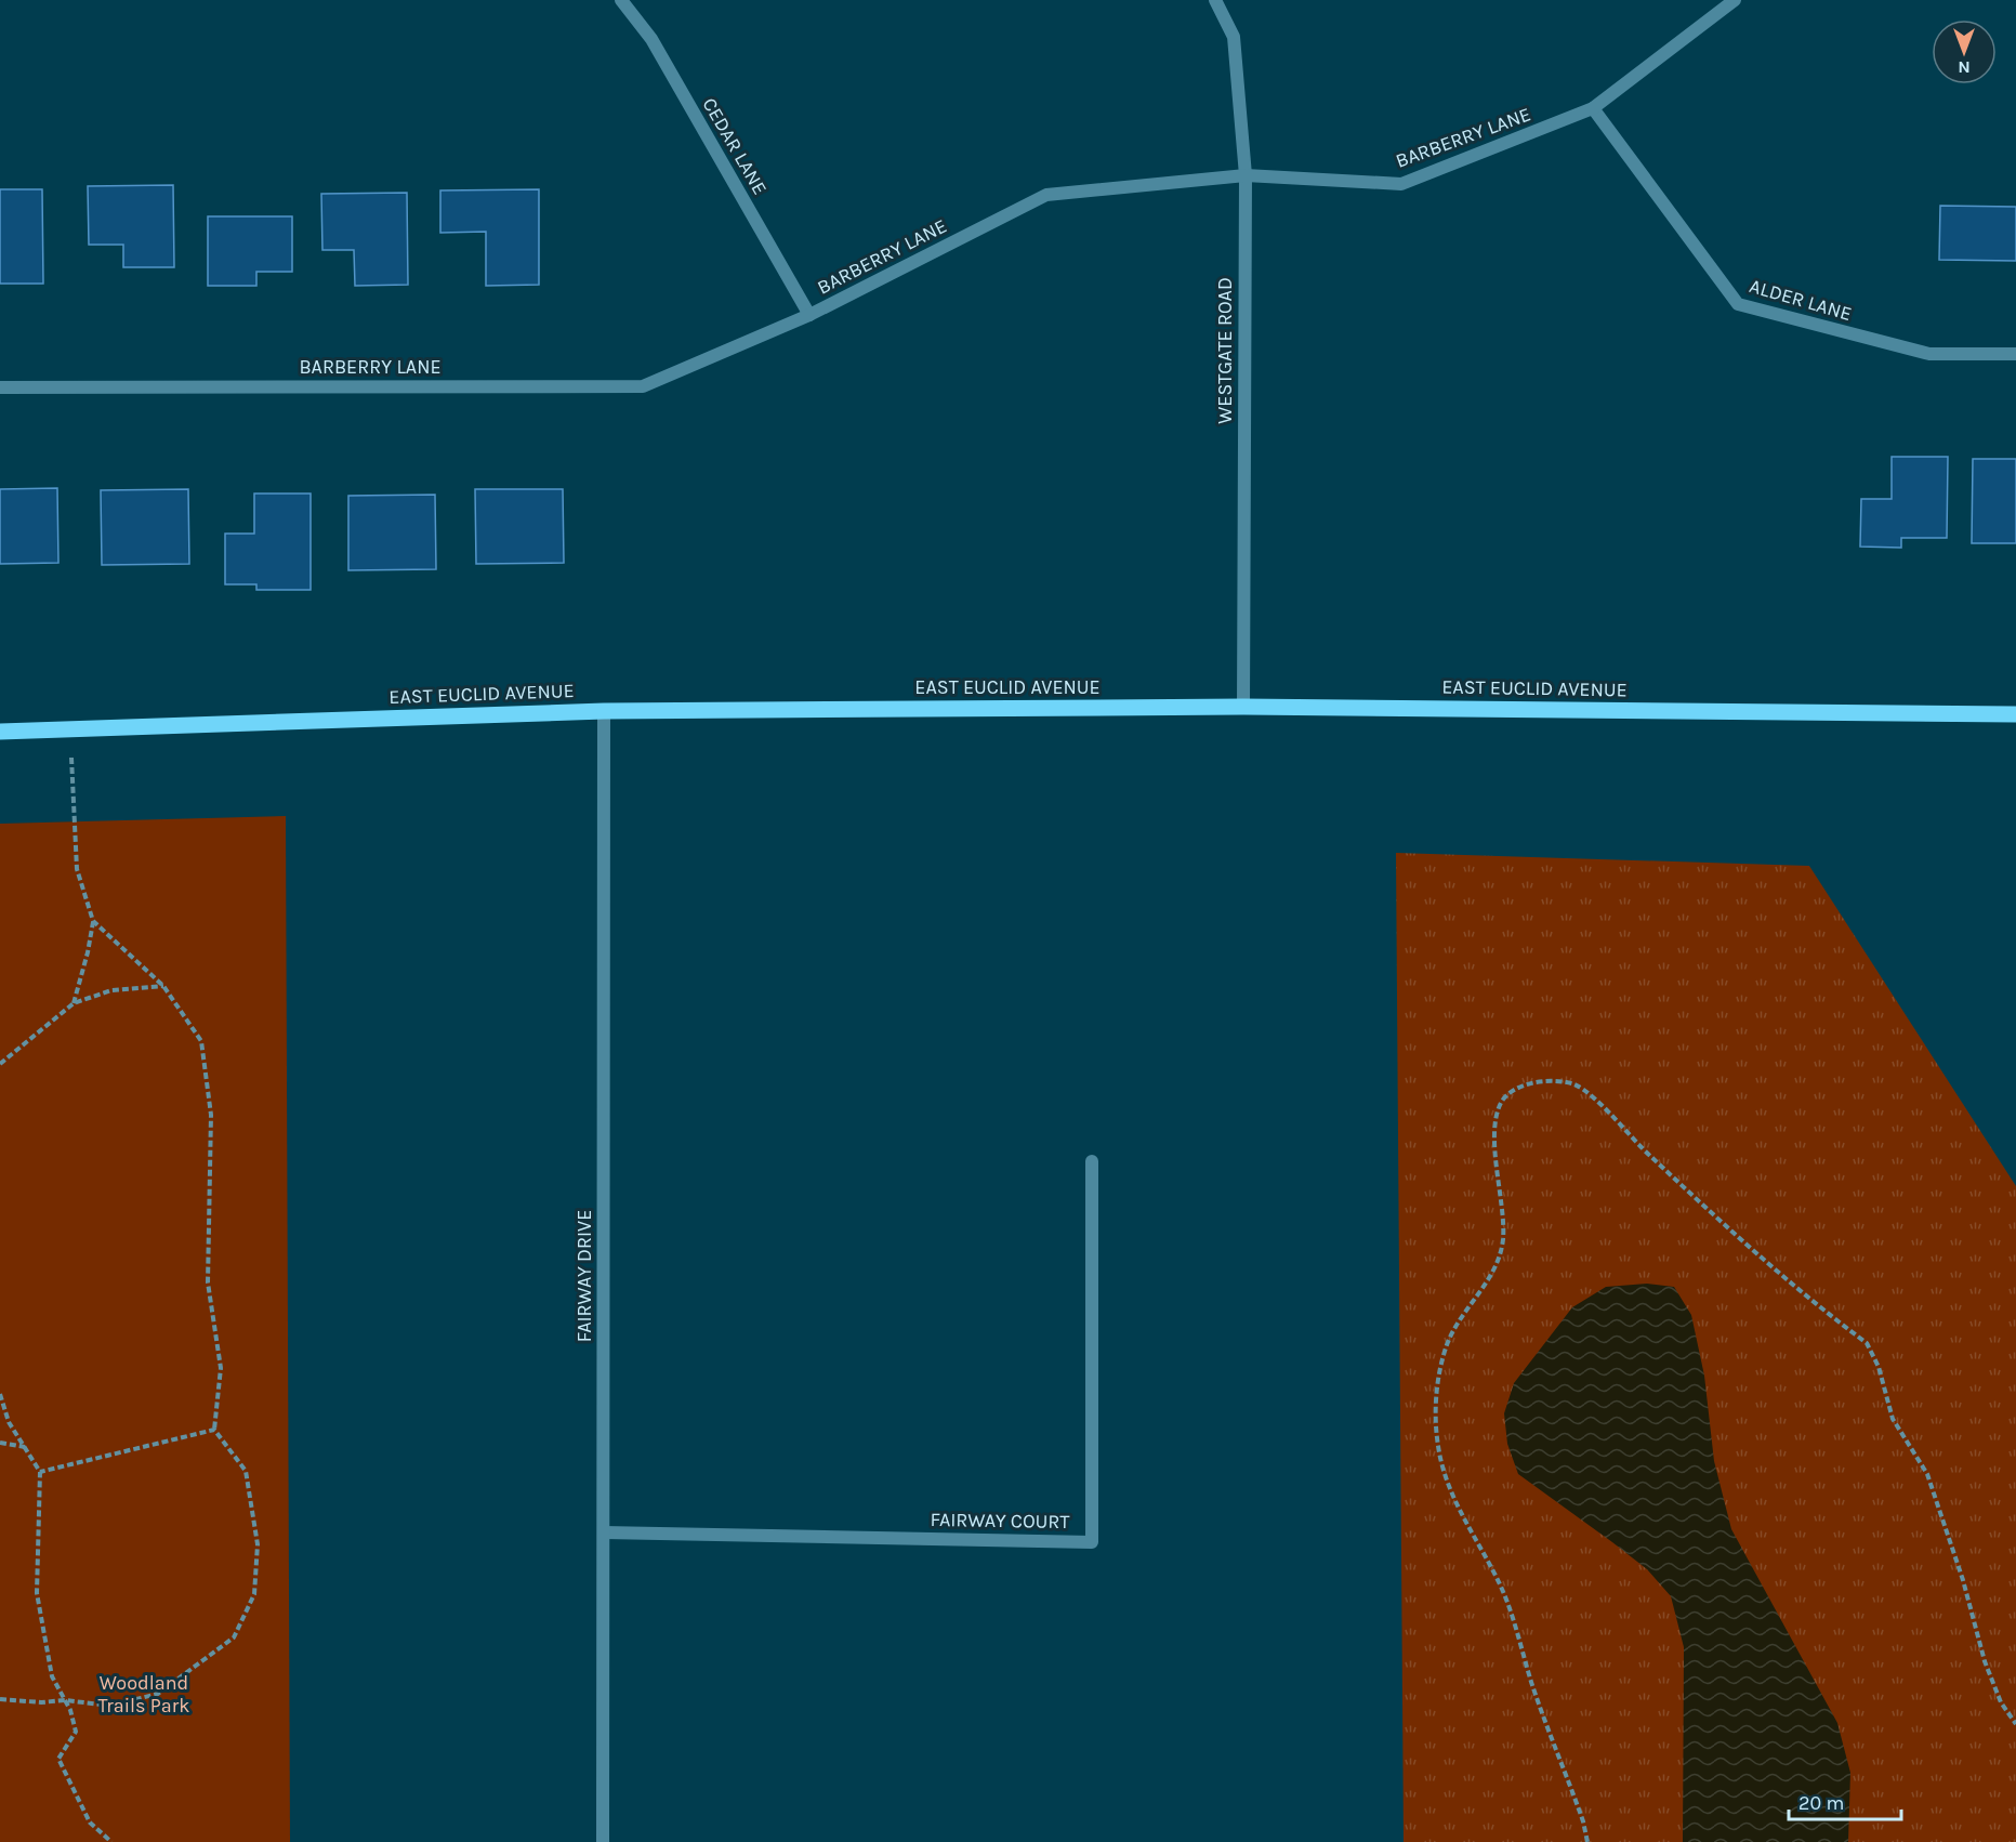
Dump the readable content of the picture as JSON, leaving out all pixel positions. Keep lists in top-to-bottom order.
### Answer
{
  "streets": {
    "main road": ["EAST EUCLID AVENUE"],
    "street": [
      "BARBERRY LANE",
      "CEDAR LANE",
      "ALDER LANE",
      "WESTGATE ROAD",
      "FAIRWAY DRIVE",
      "FAIRWAY COURT"
    ]
  },
  "crossings": [
    ["BARBERRY LANE", "CEDAR LANE"],
    ["BARBERRY LANE", "ALDER LANE"],
    ["BARBERRY LANE", "WESTGATE ROAD"],
    ["WESTGATE ROAD", "EAST EUCLID AVENUE"],
    ["EAST EUCLID AVENUE", "FAIRWAY DRIVE"],
    ["FAIRWAY DRIVE", "FAIRWAY COURT"]
  ],
  "parks": ["Woodland Trails Park"],
  "scale_bar": "20 m",
  "north": "bottom"
}
